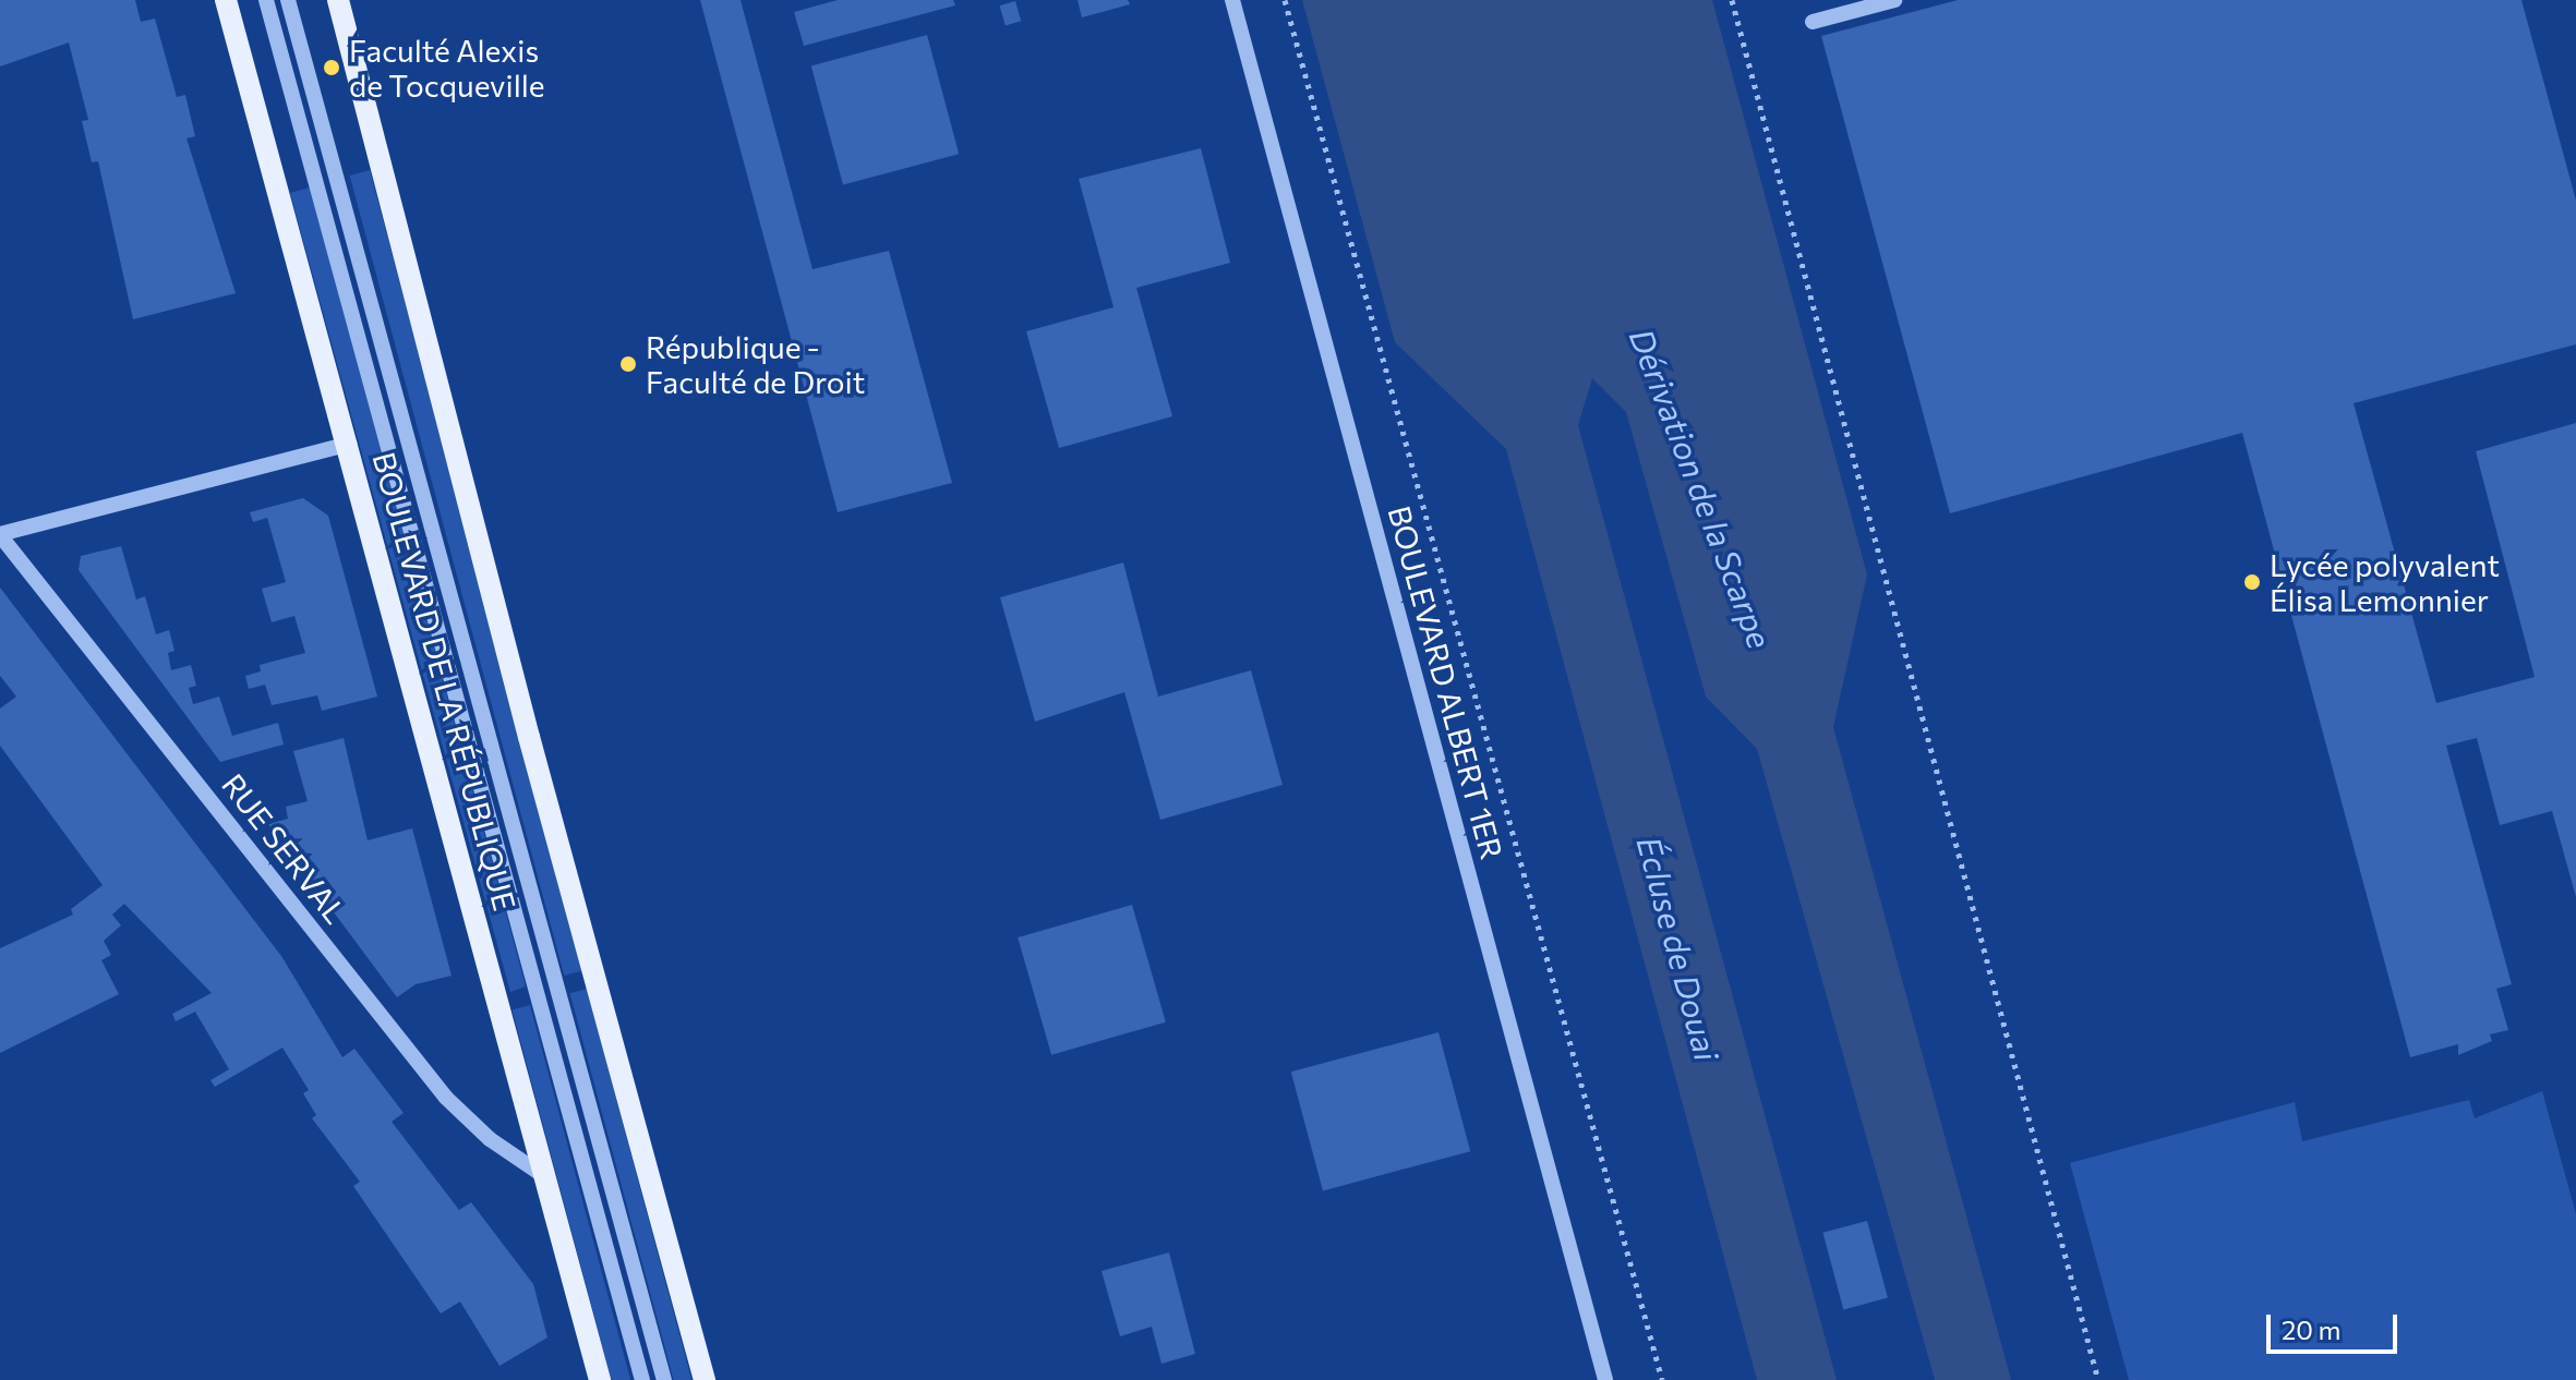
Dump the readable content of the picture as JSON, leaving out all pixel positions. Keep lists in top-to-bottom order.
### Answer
{
  "streets": {
    "main road": ["BOULEVARD DE LA RÉPUBLIQUE"],
    "street": ["BOULEVARD ALBERT 1ER", "RUE SERVAL"]
  },
  "crossings": [
    ["BOULEVARD DE LA RÉPUBLIQUE", "RUE SERVAL"]
  ],
  "water": ["Dérivation de la Scarpe", "Écluse de Douai"],
  "places": ["Faculté Alexis de Tocqueville", "République - Faculté de Droit", "Lycée polyvalent Élisa Lemonnier"],
  "scale_bar": "20 m"
}
